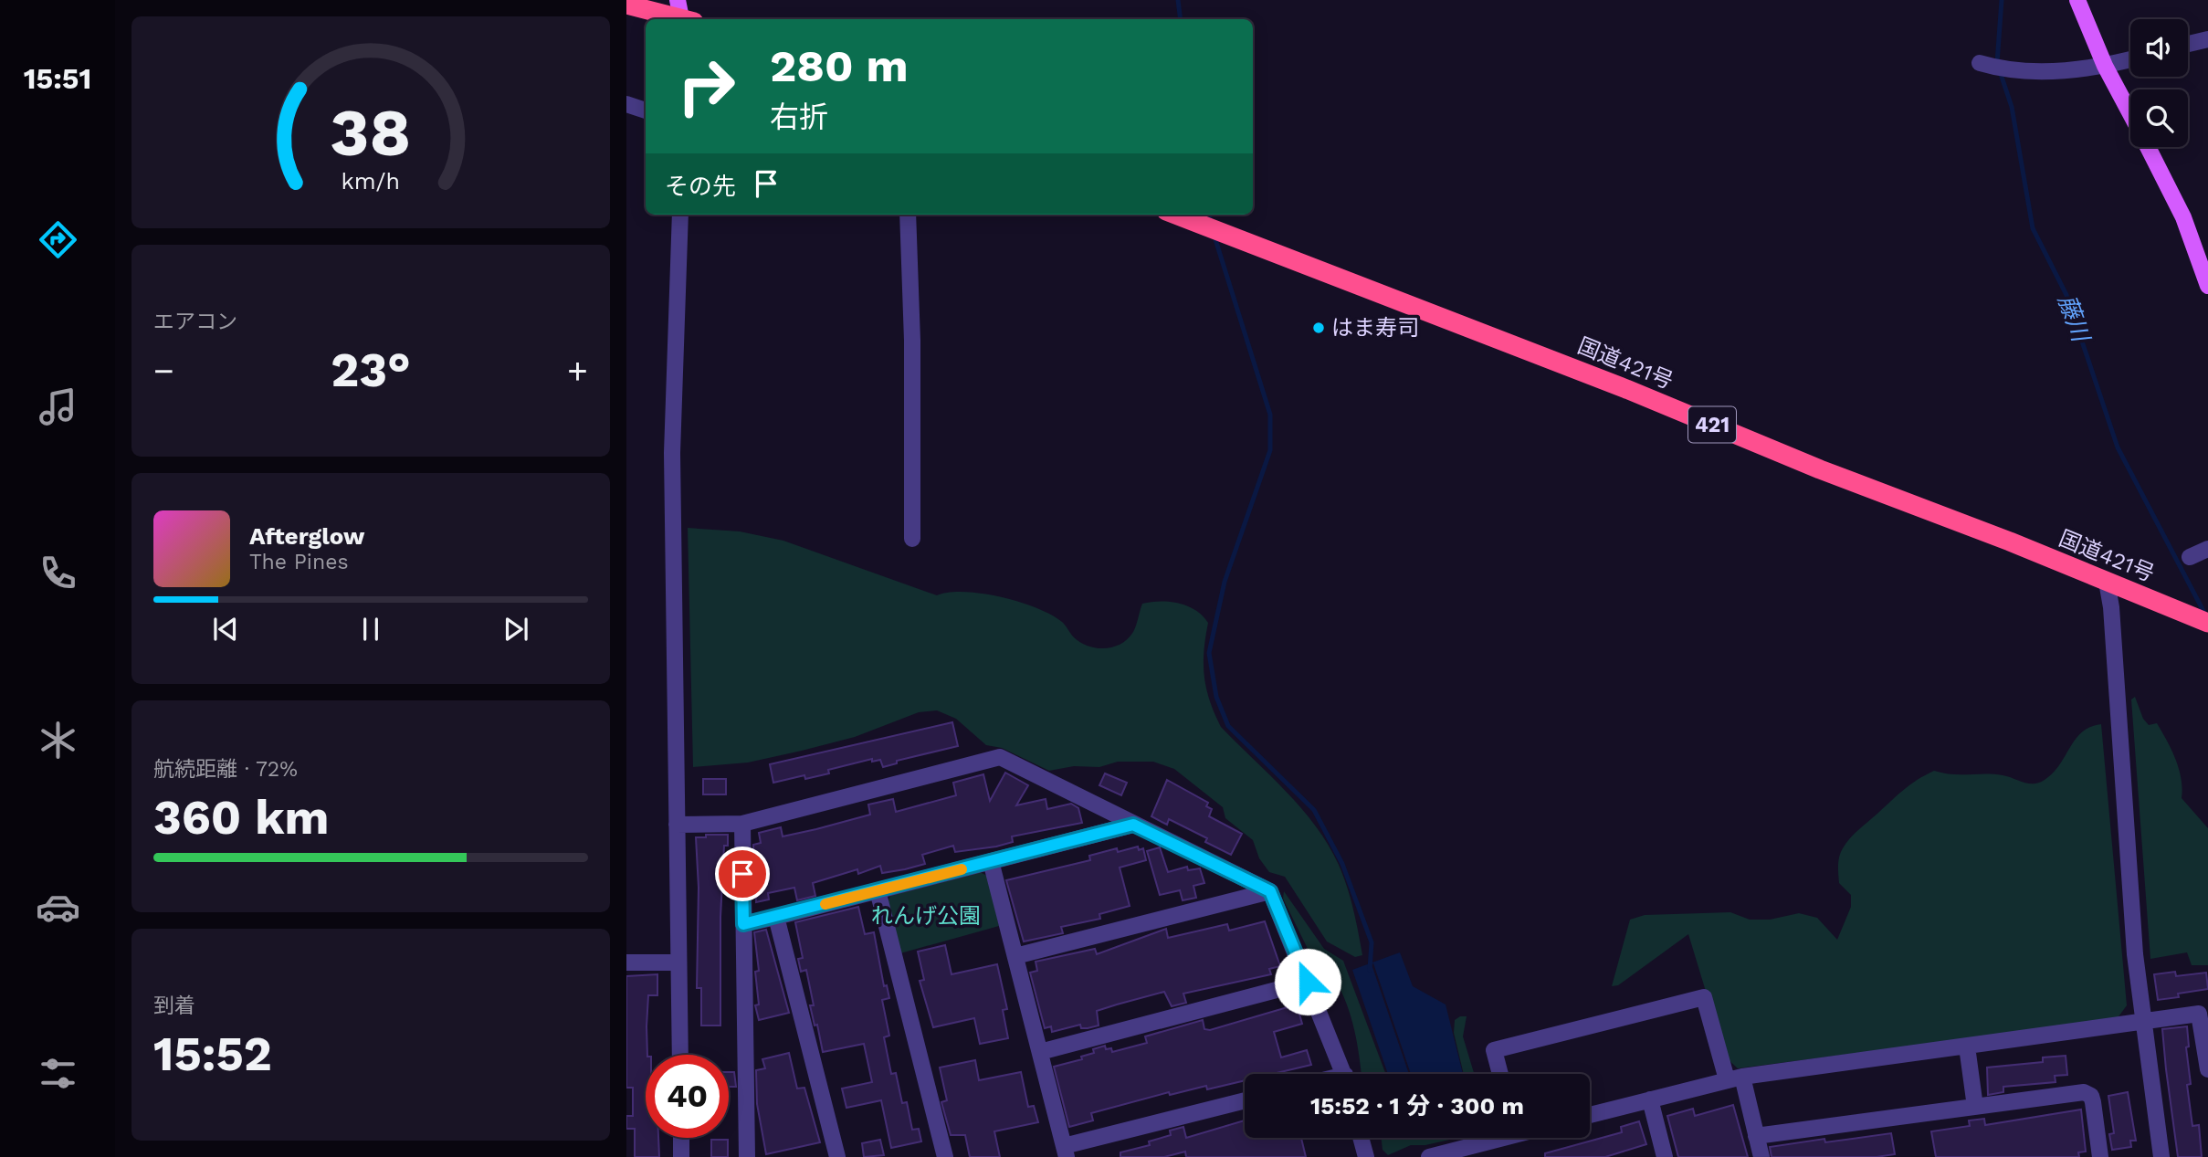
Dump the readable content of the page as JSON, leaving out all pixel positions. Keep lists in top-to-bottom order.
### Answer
{
  "streets": {
    "highway": ["国道421号", "421"]
  },
  "water": ["藤川"],
  "parks": ["れんげ公園"],
  "places": ["はま寿司"],
  "page": {
    "tabs": "15:51",
    "turn": ["280 m", "右折"],
    "then": "その先",
    "tile": [
      "エアコン",
      ["航続距離 · 72%", "360 km"],
      ["到着", "15:52"]
    ],
    "heat": ["−", "23°", "+"],
    "song": ["Afterglow", "The Pines"],
    "limit": "40",
    "trip": "15:52 · 1 分 · 300 m",
    "gauge": ["38", "km/h"]
  }
}
